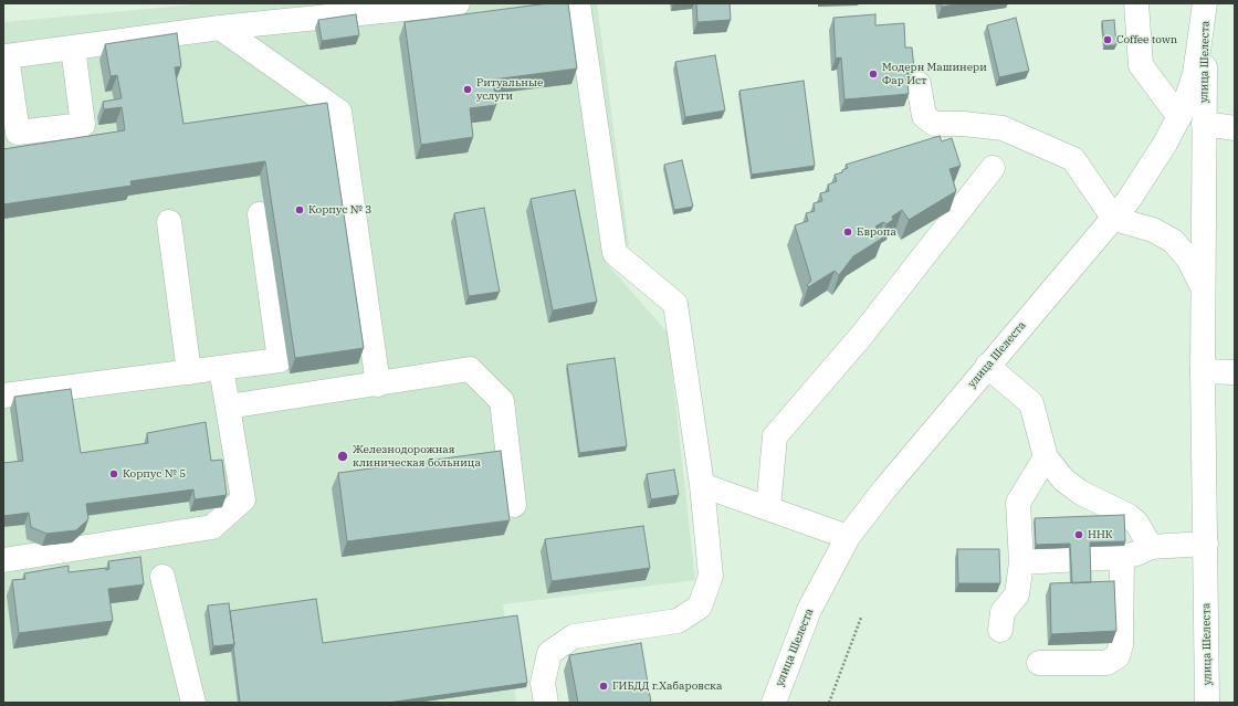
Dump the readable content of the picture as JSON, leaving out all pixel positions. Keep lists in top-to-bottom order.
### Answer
{
  "streets": {
    "main road": ["улица Шелеста"]
  },
  "places": [
    "Coffee town",
    "Модерн Машинери Фар Ист",
    "Ритуальные услуги",
    "Корпус № 3",
    "Европа",
    "Железнодорожная клиническая больница",
    "Корпус № 5",
    "ННК",
    "ГИБДД г.Хабаровска"
  ]
}
